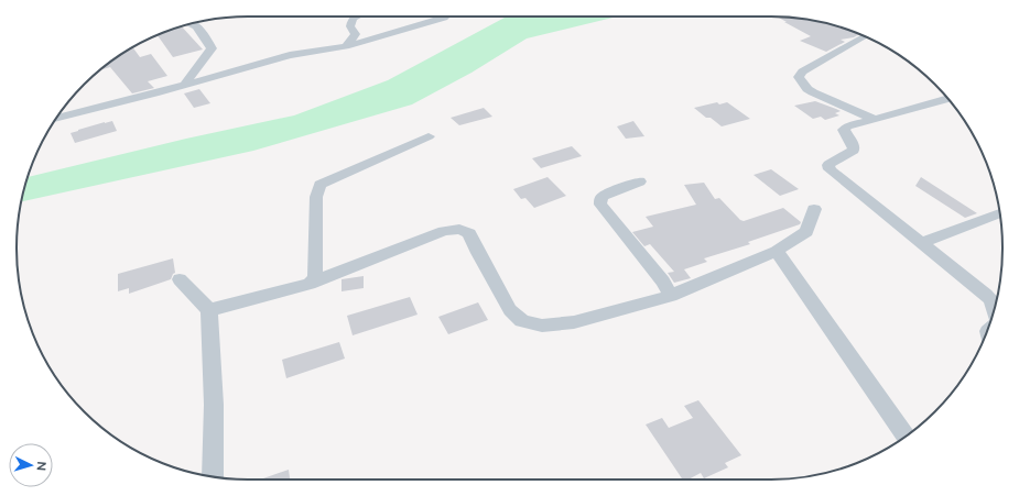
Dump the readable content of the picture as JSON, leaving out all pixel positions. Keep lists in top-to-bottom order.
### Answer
{
  "north": "right"
}
